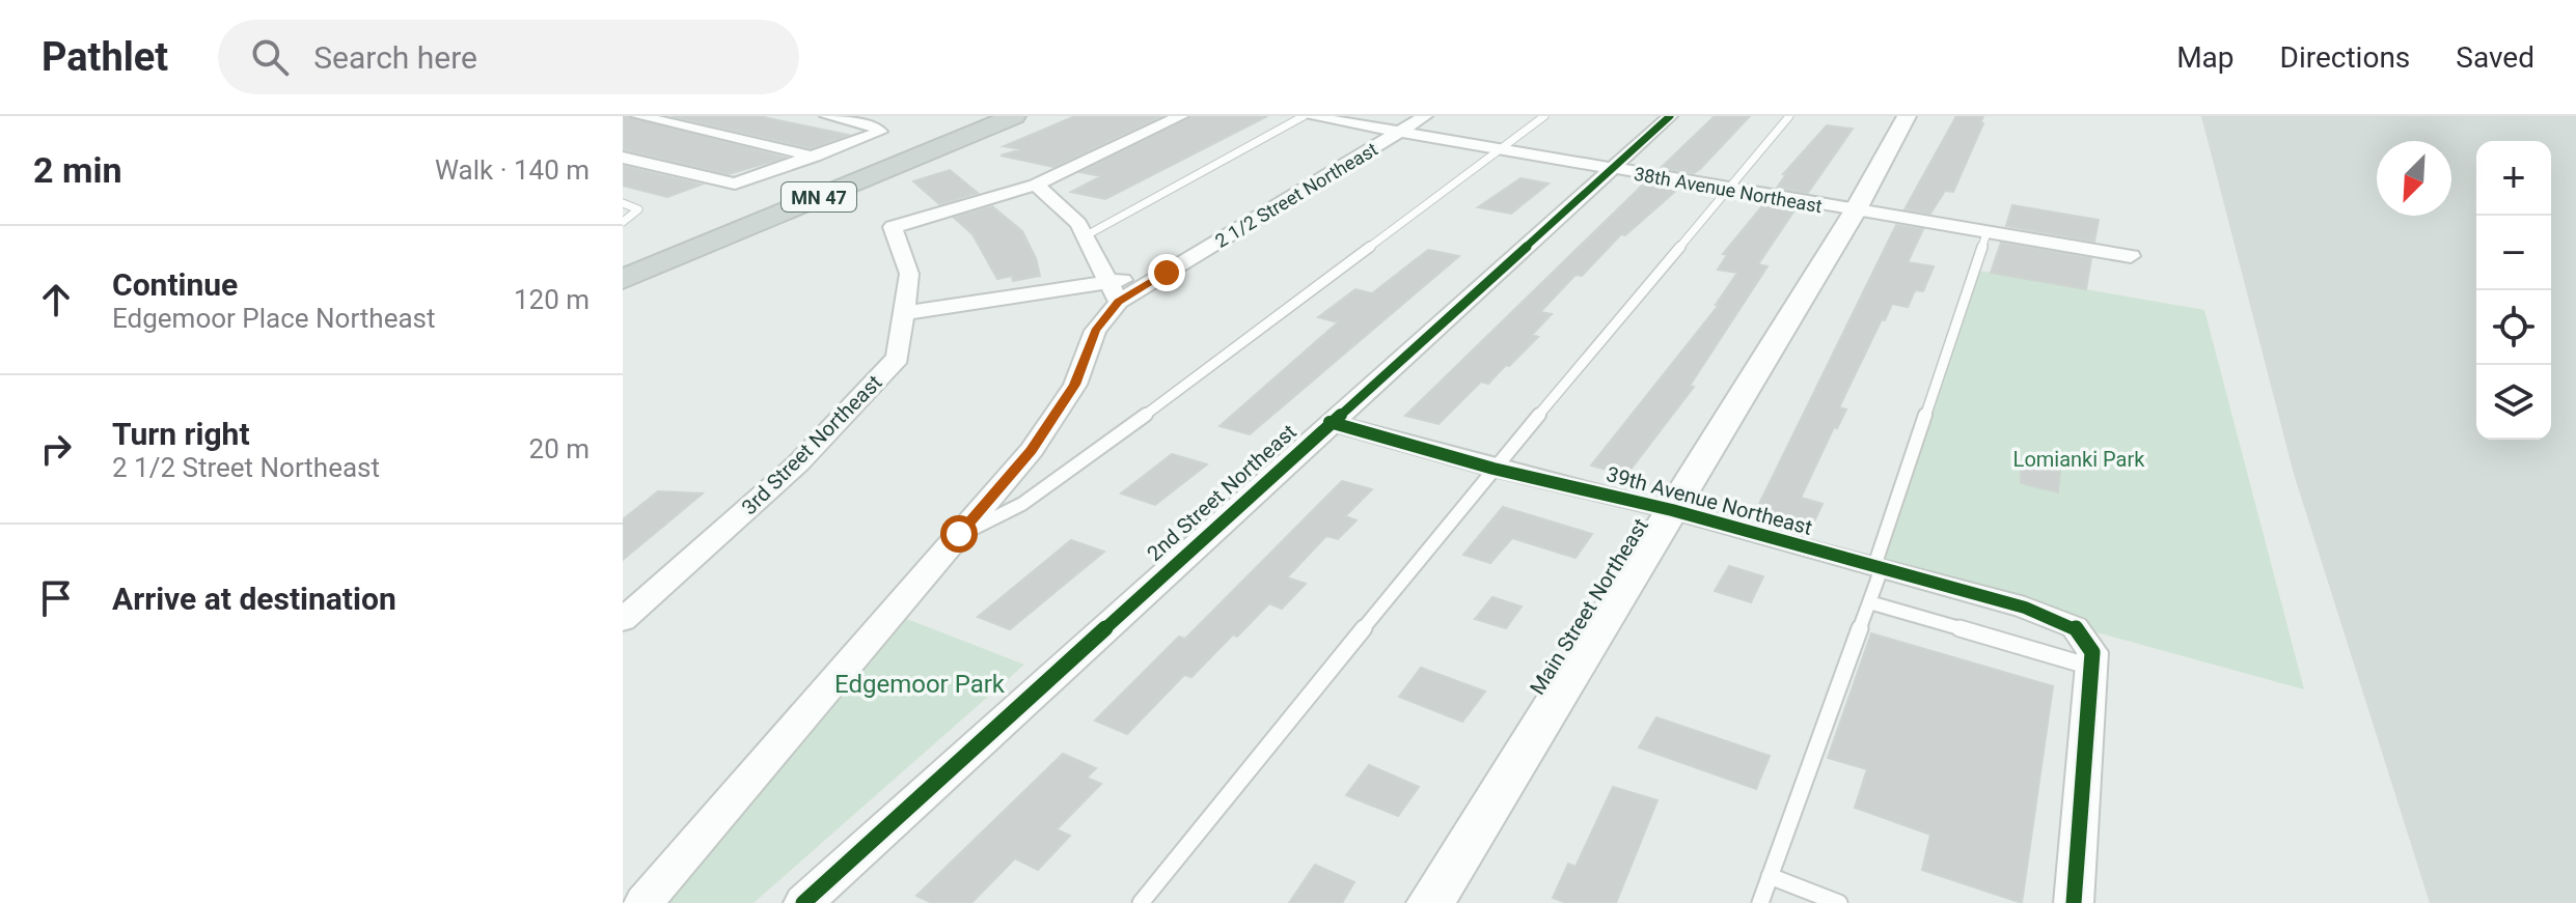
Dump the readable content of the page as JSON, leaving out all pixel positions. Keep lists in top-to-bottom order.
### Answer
{
  "streets": {
    "main road": ["MN 47"],
    "street": [
      "38th Avenue Northeast",
      "2 1/2 Street Northeast",
      "3rd Street Northeast",
      "2nd Street Northeast",
      "39th Avenue Northeast",
      "Main Street Northeast"
    ]
  },
  "crossings": [
    ["38th Avenue Northeast", "2 1/2 Street Northeast"],
    ["38th Avenue Northeast", "2nd Street Northeast"],
    ["38th Avenue Northeast", "Main Street Northeast"],
    ["2 1/2 Street Northeast", "3rd Street Northeast"],
    ["2nd Street Northeast", "39th Avenue Northeast"],
    ["39th Avenue Northeast", "Main Street Northeast"]
  ],
  "parks": ["Lomianki Park", "Edgemoor Park"],
  "north": "bottom left",
  "page": {
    "header": "Pathlet",
    "search": "Search here",
    "nav": ["Map", "Directions", "Saved"],
    "heading": ["2 min", "Walk · 140 m"],
    "map_buttons": ["+", "−"],
    "list": [
      ["Continue", "Edgemoor Place Northeast", "120 m"],
      ["Turn right", "2 1/2 Street Northeast", "20 m"],
      "Arrive at destination"
    ]
  }
}
